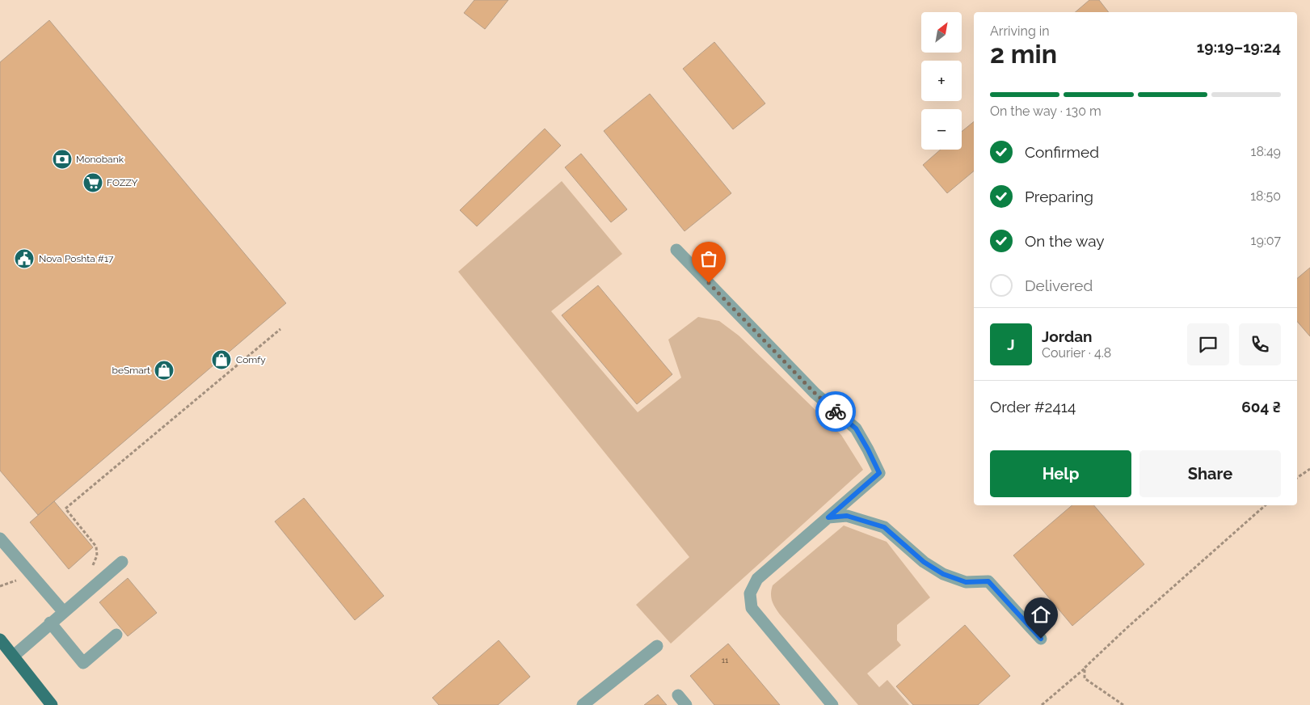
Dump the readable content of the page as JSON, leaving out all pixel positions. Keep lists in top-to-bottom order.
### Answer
{
  "places": {
    "bank": ["Monobank"],
    "supermarket": ["FOZZY"],
    "public building": ["Nova Poshta #17"],
    "shop": ["Comfy", "beSmart"]
  },
  "house_numbers": ["11"],
  "north": "top right",
  "page": {
    "map_buttons": ["+", "−"],
    "heading": ["2 min", "Arriving in", "19:19–19:24"],
    "panel": [
      "Jordan",
      "Courier · 4.8",
      "Order #2414",
      "604 ₴"
    ],
    "bar": "On the way · 130 m",
    "list": [
      ["Confirmed", "18:49"],
      ["Preparing", "18:50"],
      ["On the way", "19:07"],
      "Delivered"
    ],
    "round": "J",
    "buttons": ["Help", "Share"]
  }
}
